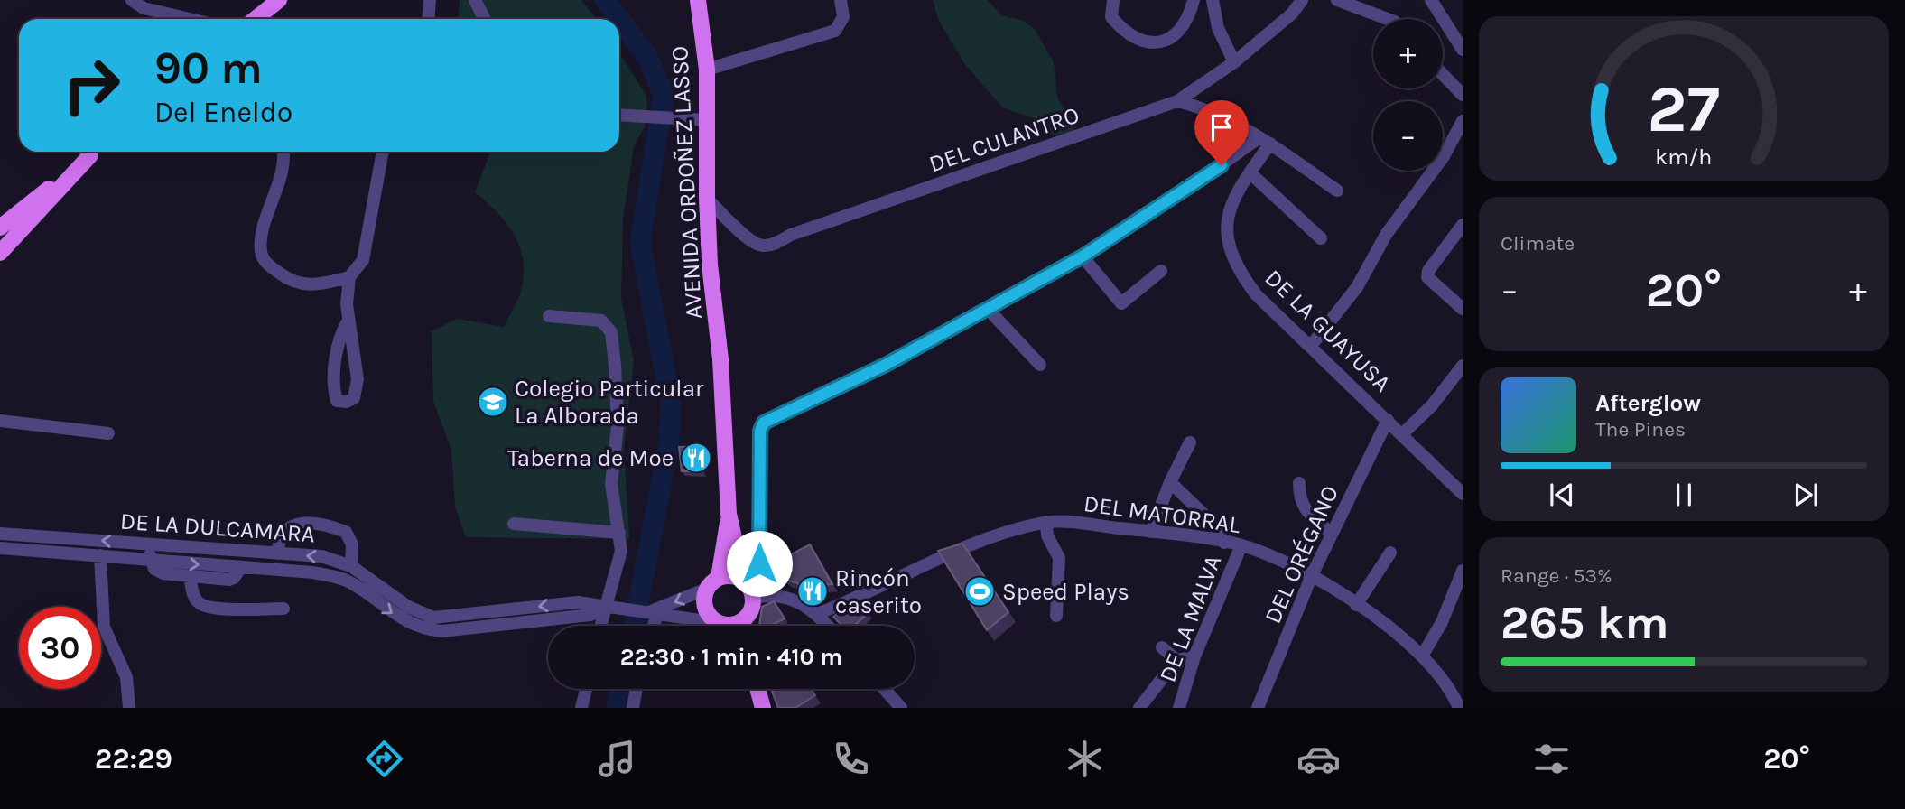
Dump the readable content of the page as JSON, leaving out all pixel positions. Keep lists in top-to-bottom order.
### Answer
{
  "streets": {
    "main road": ["AVENIDA ORDOÑEZ LASSO"],
    "street": [
      "DEL CULANTRO",
      "DE LA GUAYUSA",
      "DEL MATORRAL",
      "DE LA DULCAMARA",
      "DEL ORÉGANO",
      "DE LA MALVA"
    ]
  },
  "crossings": [
    ["DEL CULANTRO", "AVENIDA ORDOÑEZ LASSO"],
    ["AVENIDA ORDOÑEZ LASSO", "DE LA DULCAMARA"],
    ["DE LA GUAYUSA", "DEL ORÉGANO"],
    ["DEL MATORRAL", "DEL ORÉGANO"],
    ["DEL MATORRAL", "DE LA MALVA"]
  ],
  "places": {
    "school or university": ["Colegio Particular La Alborada"],
    "restaurant": ["Taberna de Moe", "Rincón caserito"],
    "sports": ["Speed Plays"]
  },
  "page": {
    "map_buttons": ["+", "−"],
    "turn": ["90 m", "Del Eneldo"],
    "tile": [
      "Climate",
      ["Range · 53%", "265 km"]
    ],
    "heat": ["−", "20°", "+"],
    "song": ["Afterglow", "The Pines"],
    "limit": "30",
    "trip": "22:30 · 1 min · 410 m",
    "tabs": ["22:29", "20°"],
    "gauge": ["27", "km/h"]
  }
}
